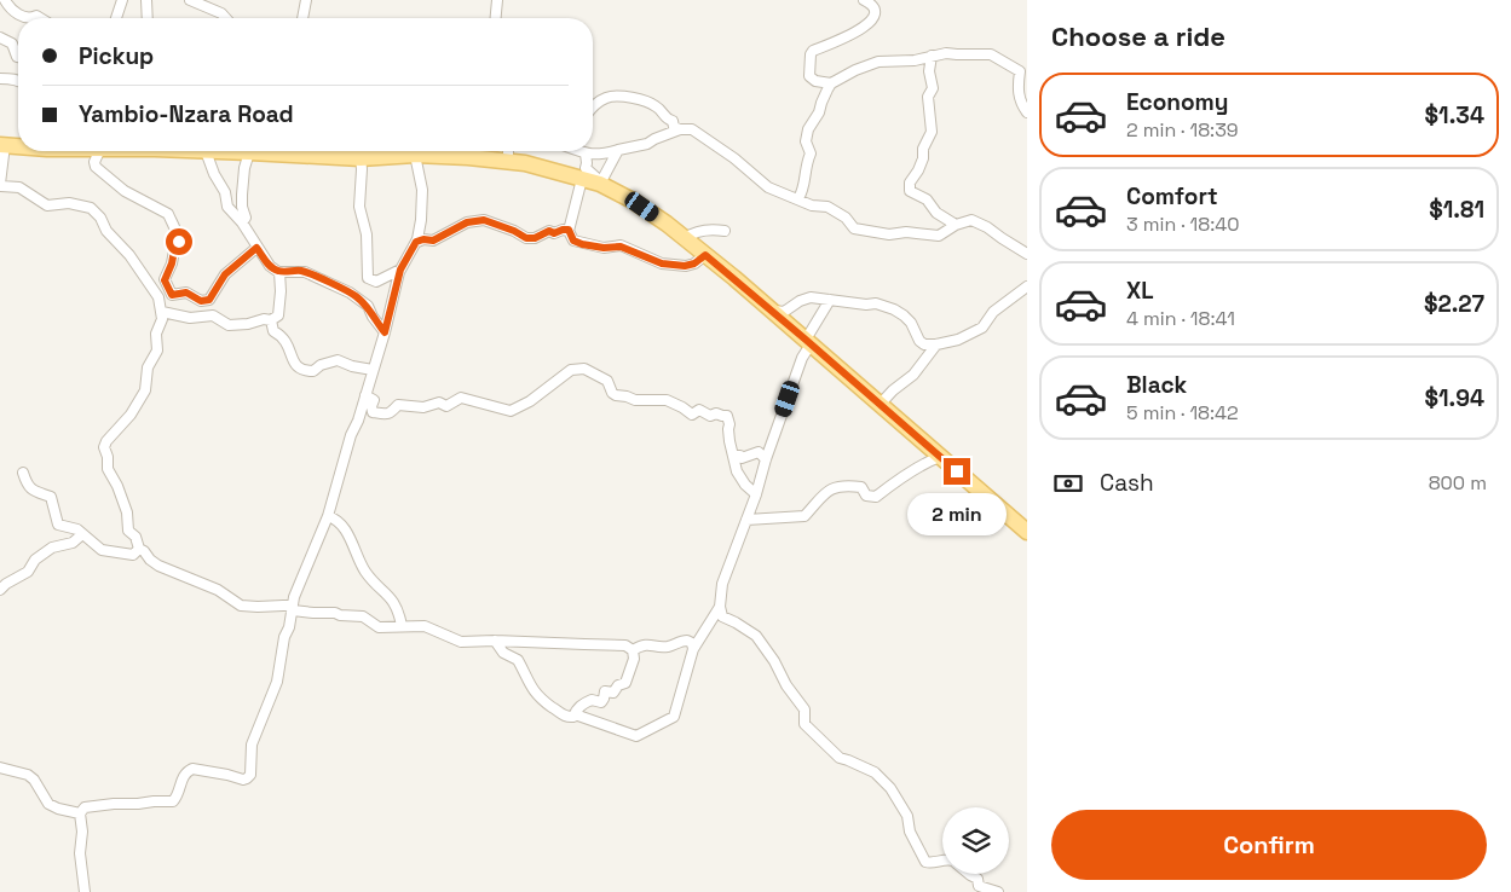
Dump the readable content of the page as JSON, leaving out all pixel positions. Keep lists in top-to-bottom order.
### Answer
{
  "page": {
    "heading": "Choose a ride",
    "banner": ["Pickup", "Yambio-Nzara Road"],
    "list": [
      {
        "name": "Economy",
        "note": "2 min · 18:39",
        "value": "$1.34"
      },
      {
        "name": "Comfort",
        "note": "3 min · 18:40",
        "value": "$1.81"
      },
      {
        "name": "XL",
        "note": "4 min · 18:41",
        "value": "$2.27"
      },
      {
        "name": "Black",
        "note": "5 min · 18:42",
        "value": "$1.94"
      }
    ],
    "pay": ["Cash", "800 m"],
    "bubble": "2 min",
    "buttons": "Confirm"
  }
}
